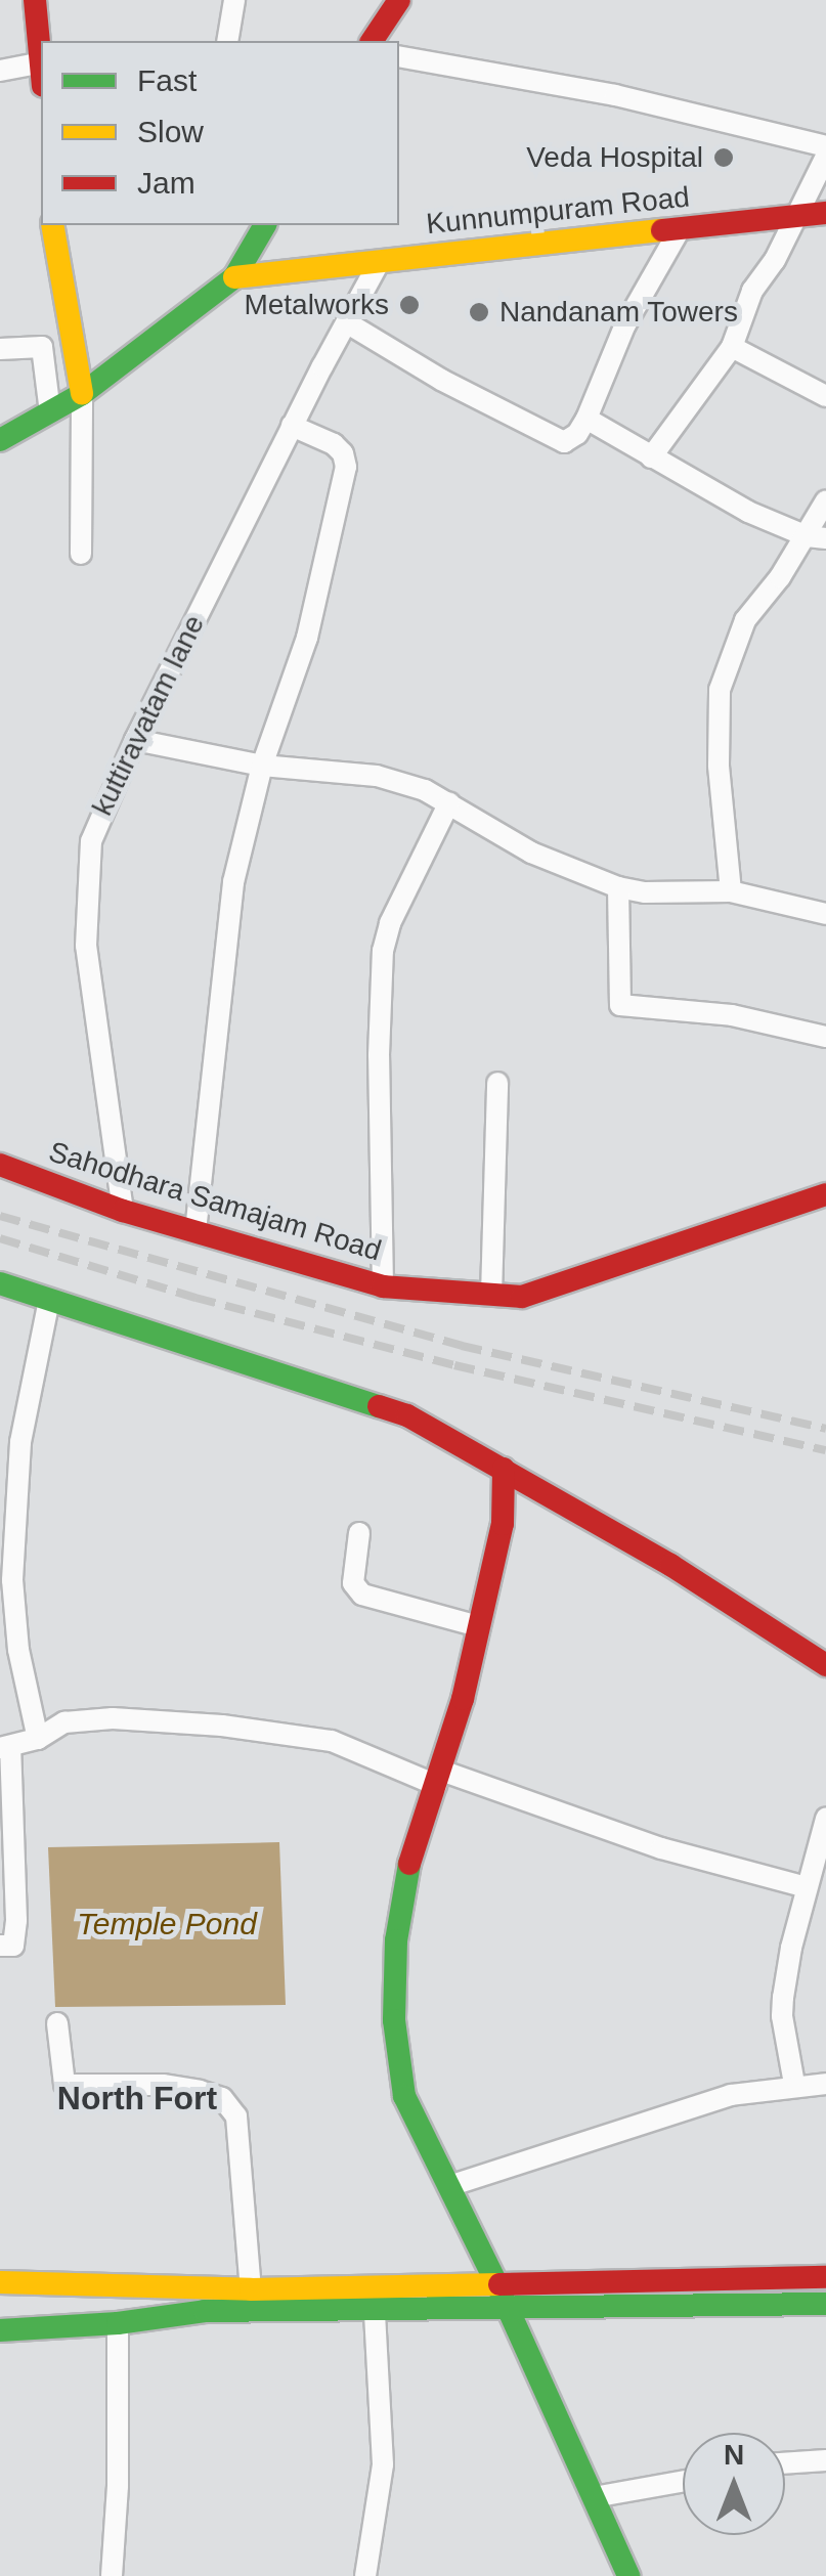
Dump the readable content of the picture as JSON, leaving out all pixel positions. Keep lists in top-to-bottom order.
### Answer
{
  "streets": {
    "street": ["Kunnumpuram Road", "kuttiravatam lane", "Sahodhara Samajam Road"]
  },
  "crossings": [
    ["Kunnumpuram Road", "kuttiravatam lane"],
    ["kuttiravatam lane", "Sahodhara Samajam Road"]
  ],
  "districts": ["North Fort"],
  "water": ["Temple Pond"],
  "places": ["Veda Hospital", "Metalworks", "Nandanam Towers"],
  "legend": ["Fast", "Slow", "Jam"],
  "north": "top"
}
